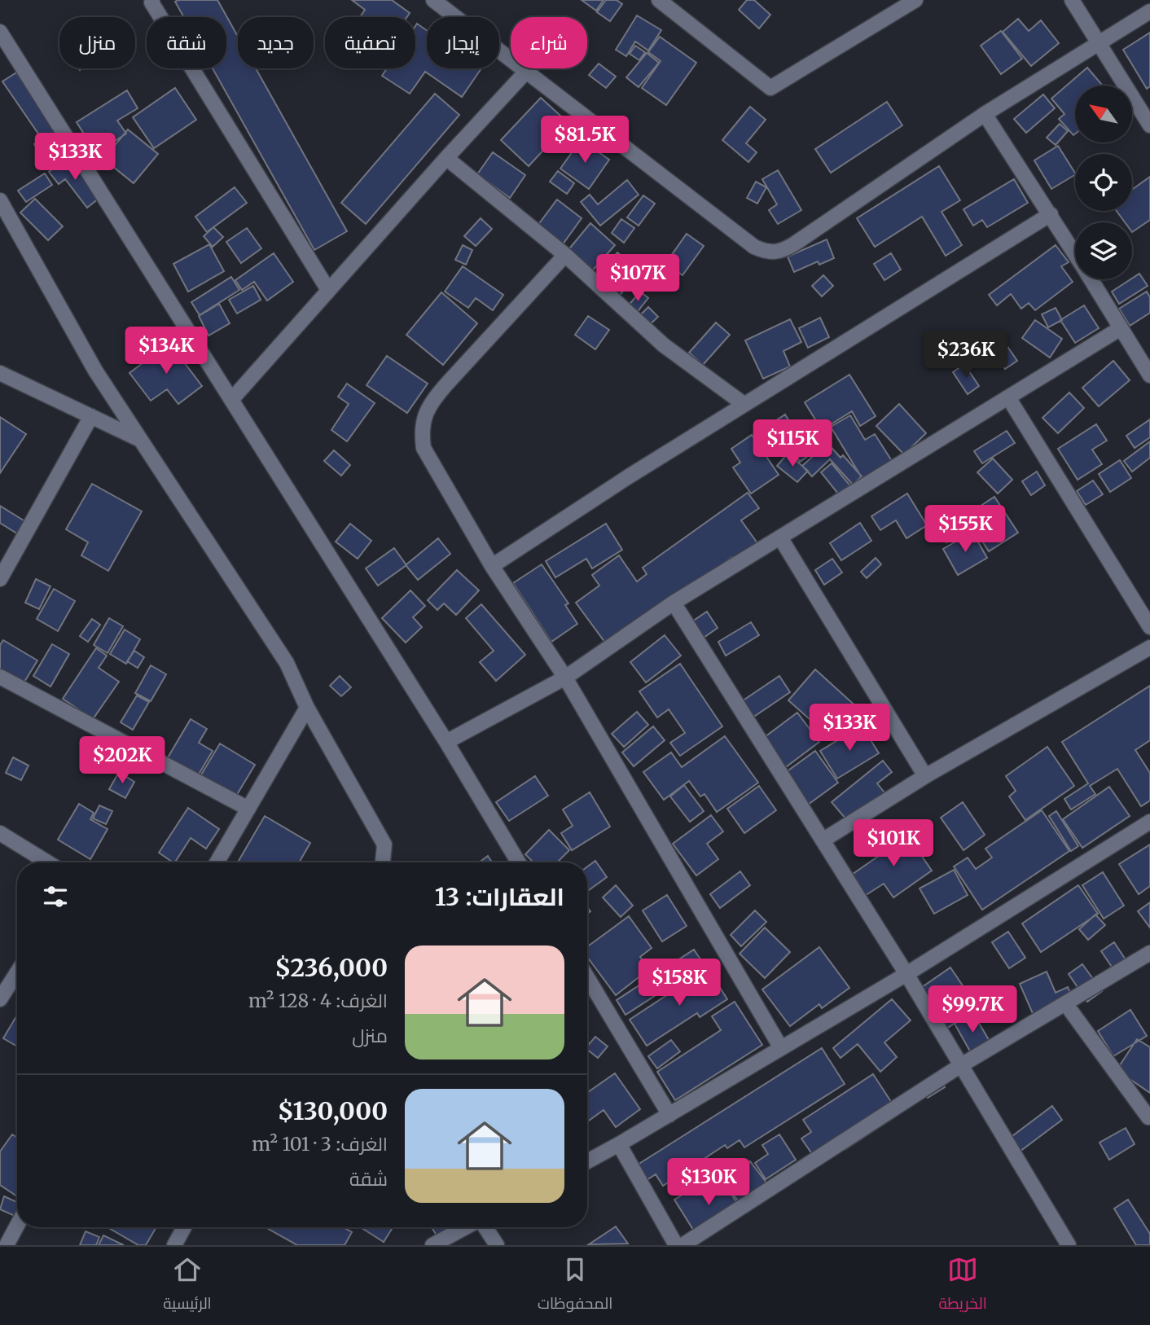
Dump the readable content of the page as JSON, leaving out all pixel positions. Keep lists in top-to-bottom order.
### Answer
{
  "north": "top left",
  "page": {
    "chip": [
      "شراء",
      "إيجار",
      "تصفية",
      "جديد",
      "شقة",
      "منزل"
    ],
    "price": [
      "$81.5K",
      "$133K",
      "$107K",
      "$134K",
      "$236K",
      "$115K",
      "$155K",
      "$133K",
      "$202K",
      "$101K",
      "$158K",
      "$99.7K",
      "$130K"
    ],
    "heading": "العقارات: 13",
    "list": [
      {
        "name": "$236,000",
        "note": "الغرف: 4 · 128 m² · منزل"
      },
      {
        "name": "$130,000",
        "note": "الغرف: 3 · 101 m² · شقة"
      }
    ],
    "tabs": ["الخريطة", "المحفوظات", "الرئيسية"]
  }
}
